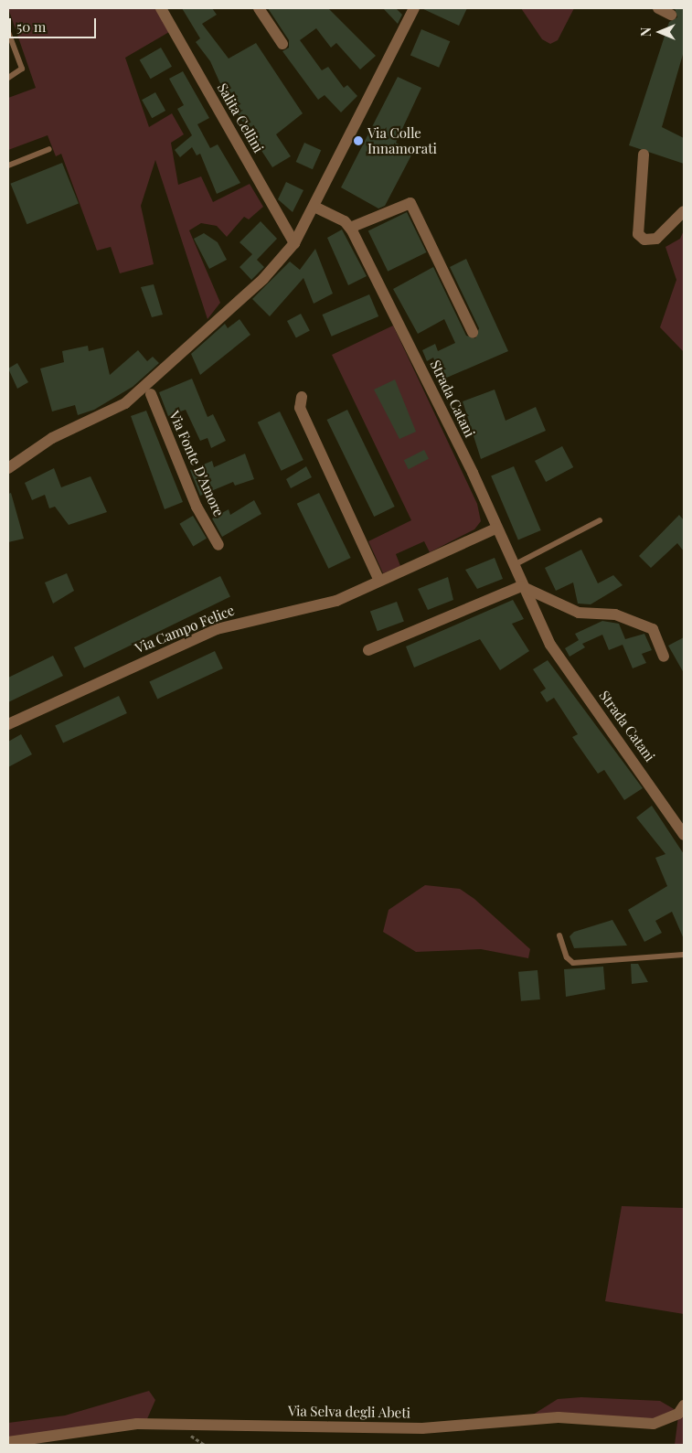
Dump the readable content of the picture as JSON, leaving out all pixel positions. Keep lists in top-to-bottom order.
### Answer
{
  "streets": {
    "street": [
      "Salita Cellini",
      "Strada Catani",
      "Via Fonte D'Amore",
      "Via Campo Felice",
      "Via Selva degli Abeti"
    ]
  },
  "crossings": [
    ["Strada Catani", "Via Campo Felice"]
  ],
  "places": ["Via Colle Innamorati"],
  "scale_bar": "50 m",
  "north": "left"
}
